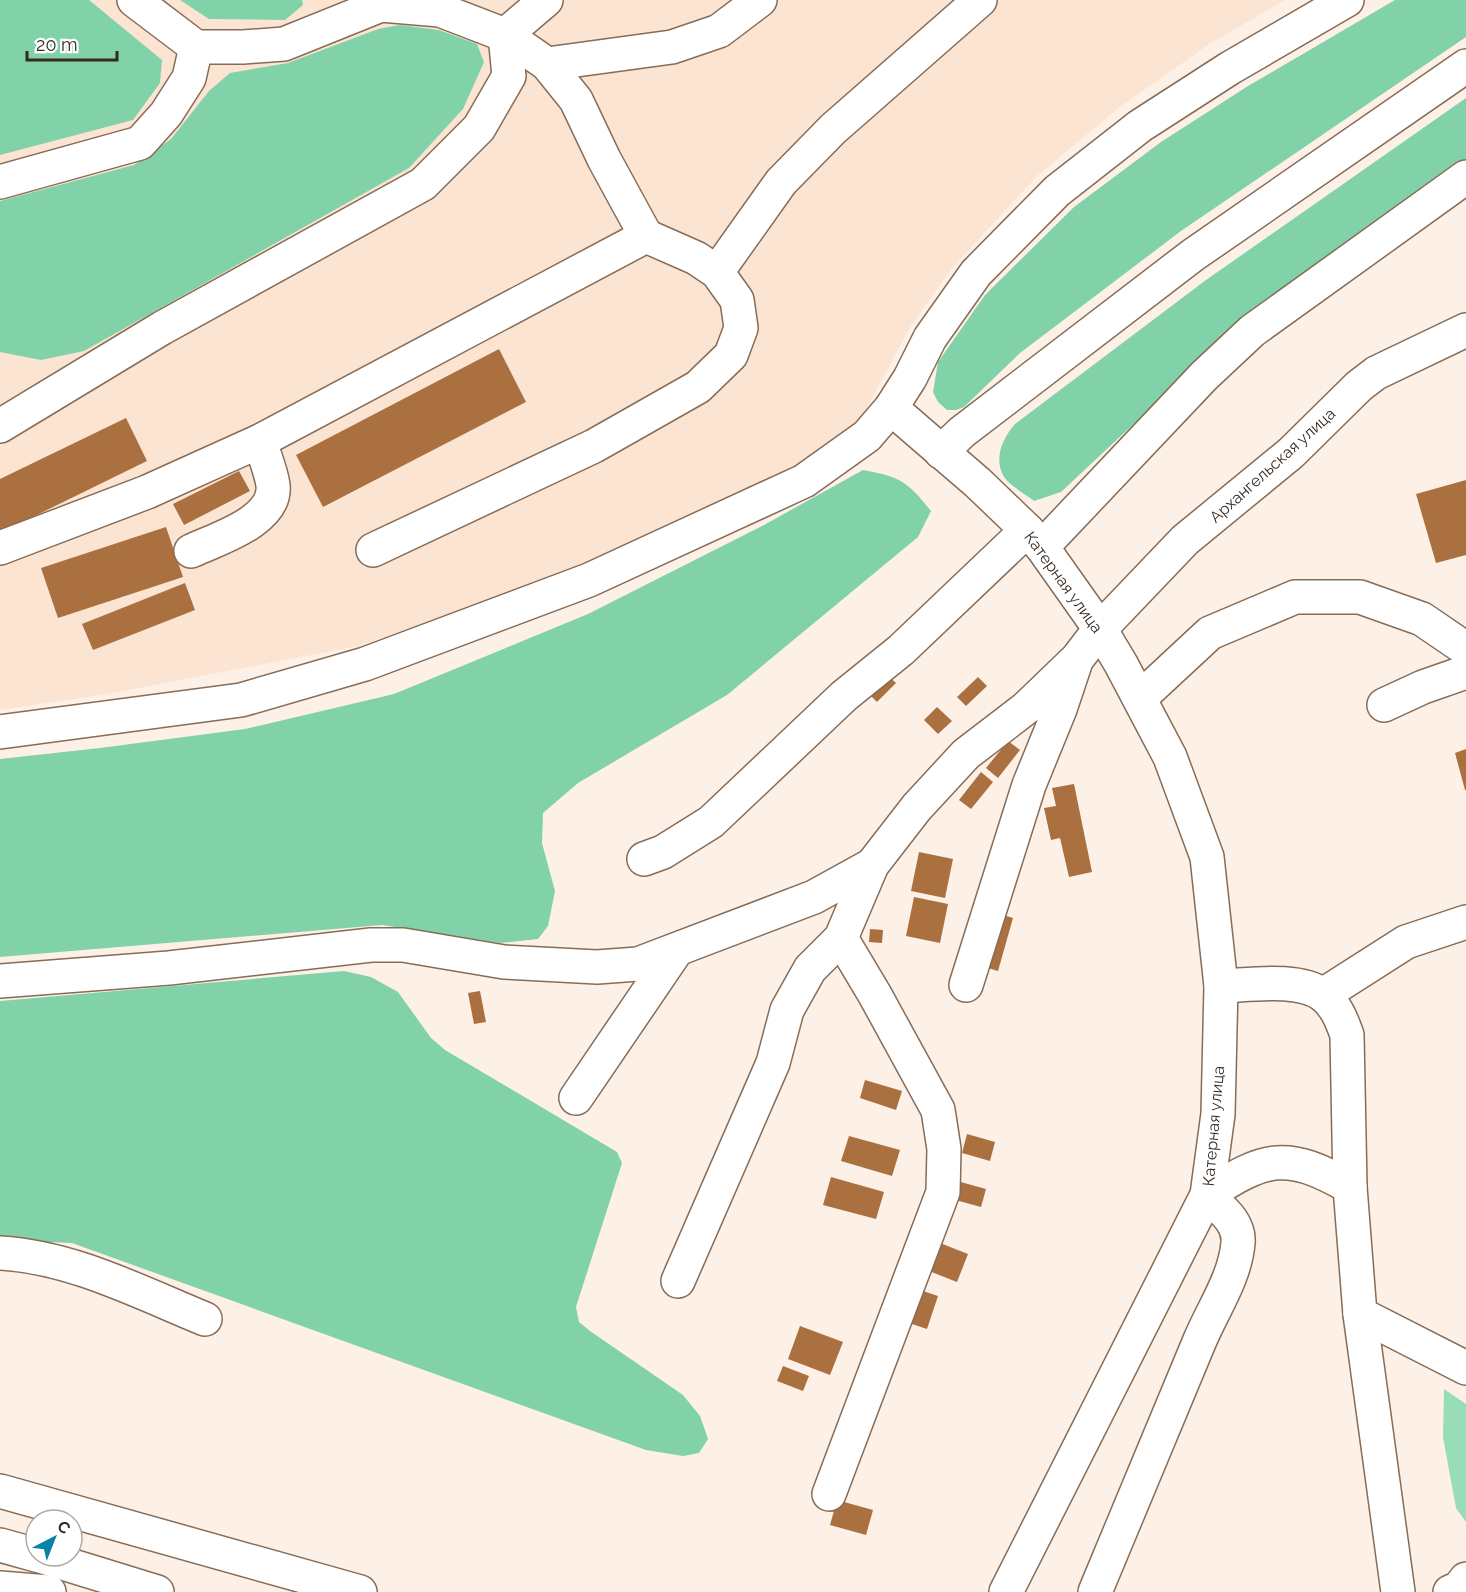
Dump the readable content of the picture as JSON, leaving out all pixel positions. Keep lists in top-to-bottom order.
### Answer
{
  "streets": {
    "main road": ["Архангельская улица", "Катерная улица"]
  },
  "crossings": [
    ["Архангельская улица", "Катерная улица"]
  ],
  "scale_bar": "20 m",
  "north": "top right"
}
